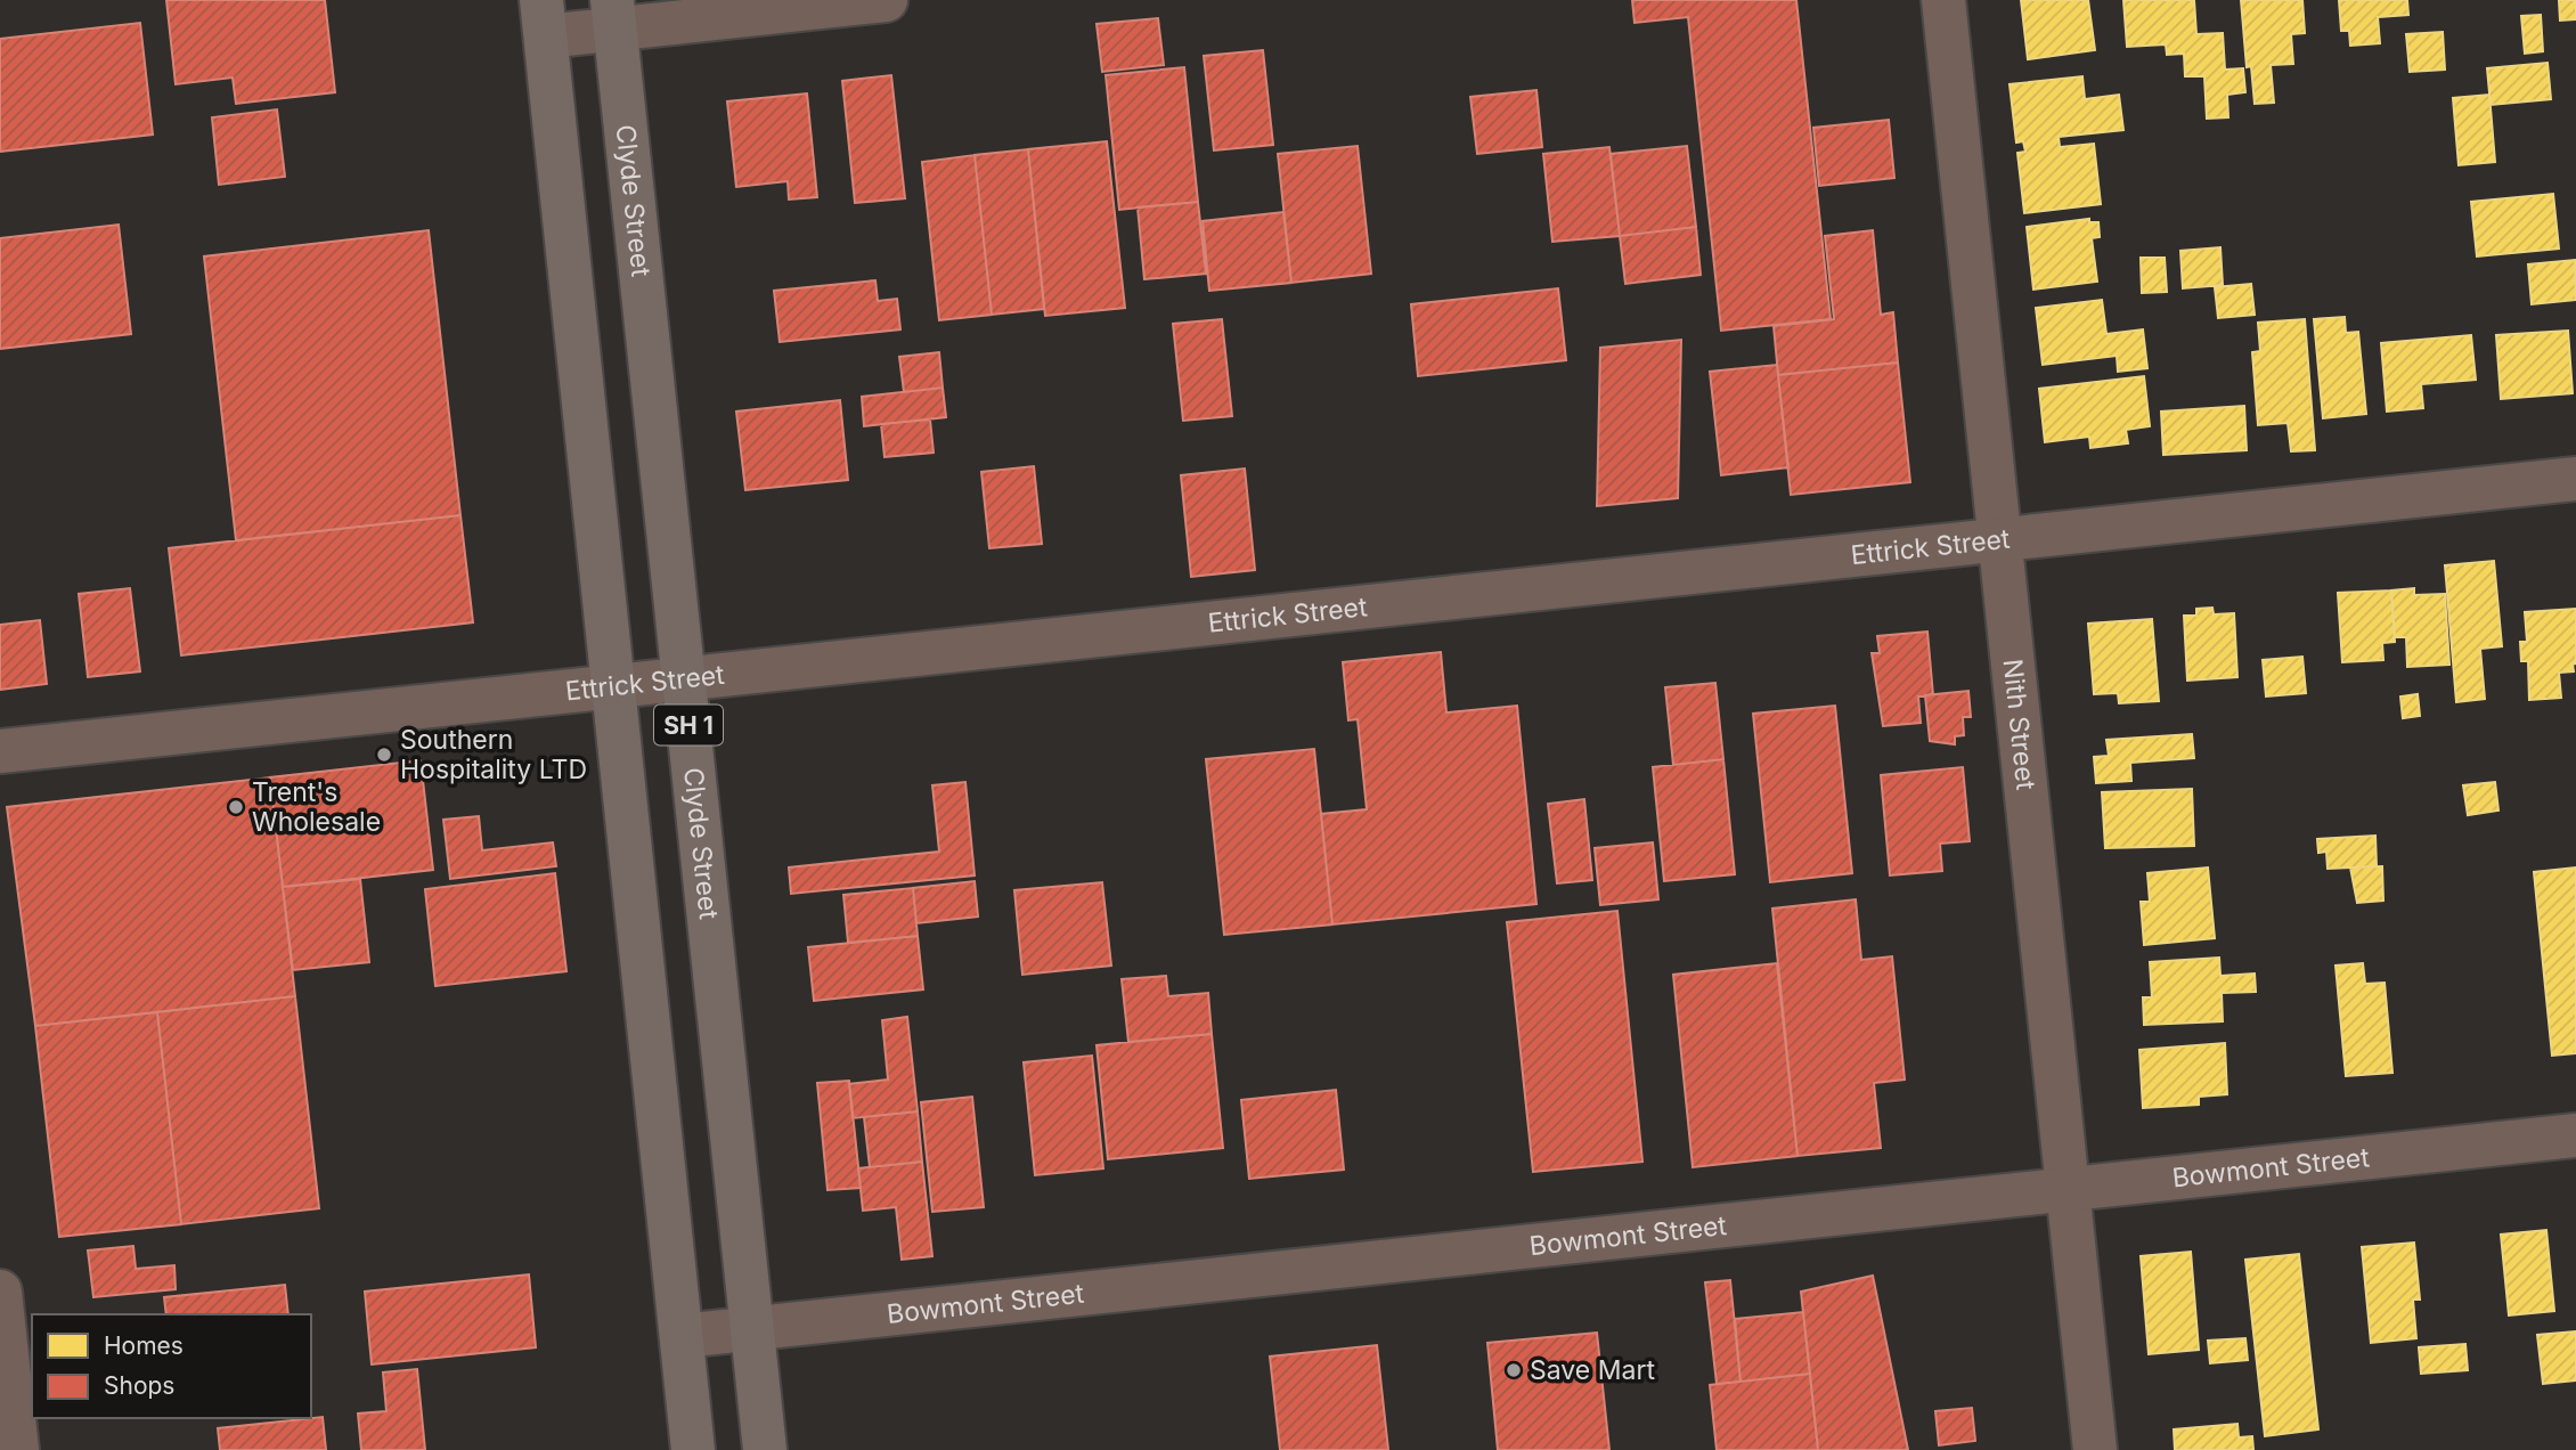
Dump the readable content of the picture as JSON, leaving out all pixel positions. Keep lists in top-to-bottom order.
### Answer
{
  "streets": {
    "highway": ["Clyde Street", "SH 1"],
    "street": ["Ettrick Street", "Nith Street", "Bowmont Street"]
  },
  "crossings": [
    ["Clyde Street", "Ettrick Street"],
    ["Clyde Street", "Bowmont Street"],
    ["Ettrick Street", "SH 1"],
    ["Ettrick Street", "Nith Street"],
    ["SH 1", "Bowmont Street"],
    ["Nith Street", "Bowmont Street"]
  ],
  "places": ["Southern Hospitality LTD", "Trent's Wholesale", "Save Mart"],
  "legend": ["Homes", "Shops"]
}
